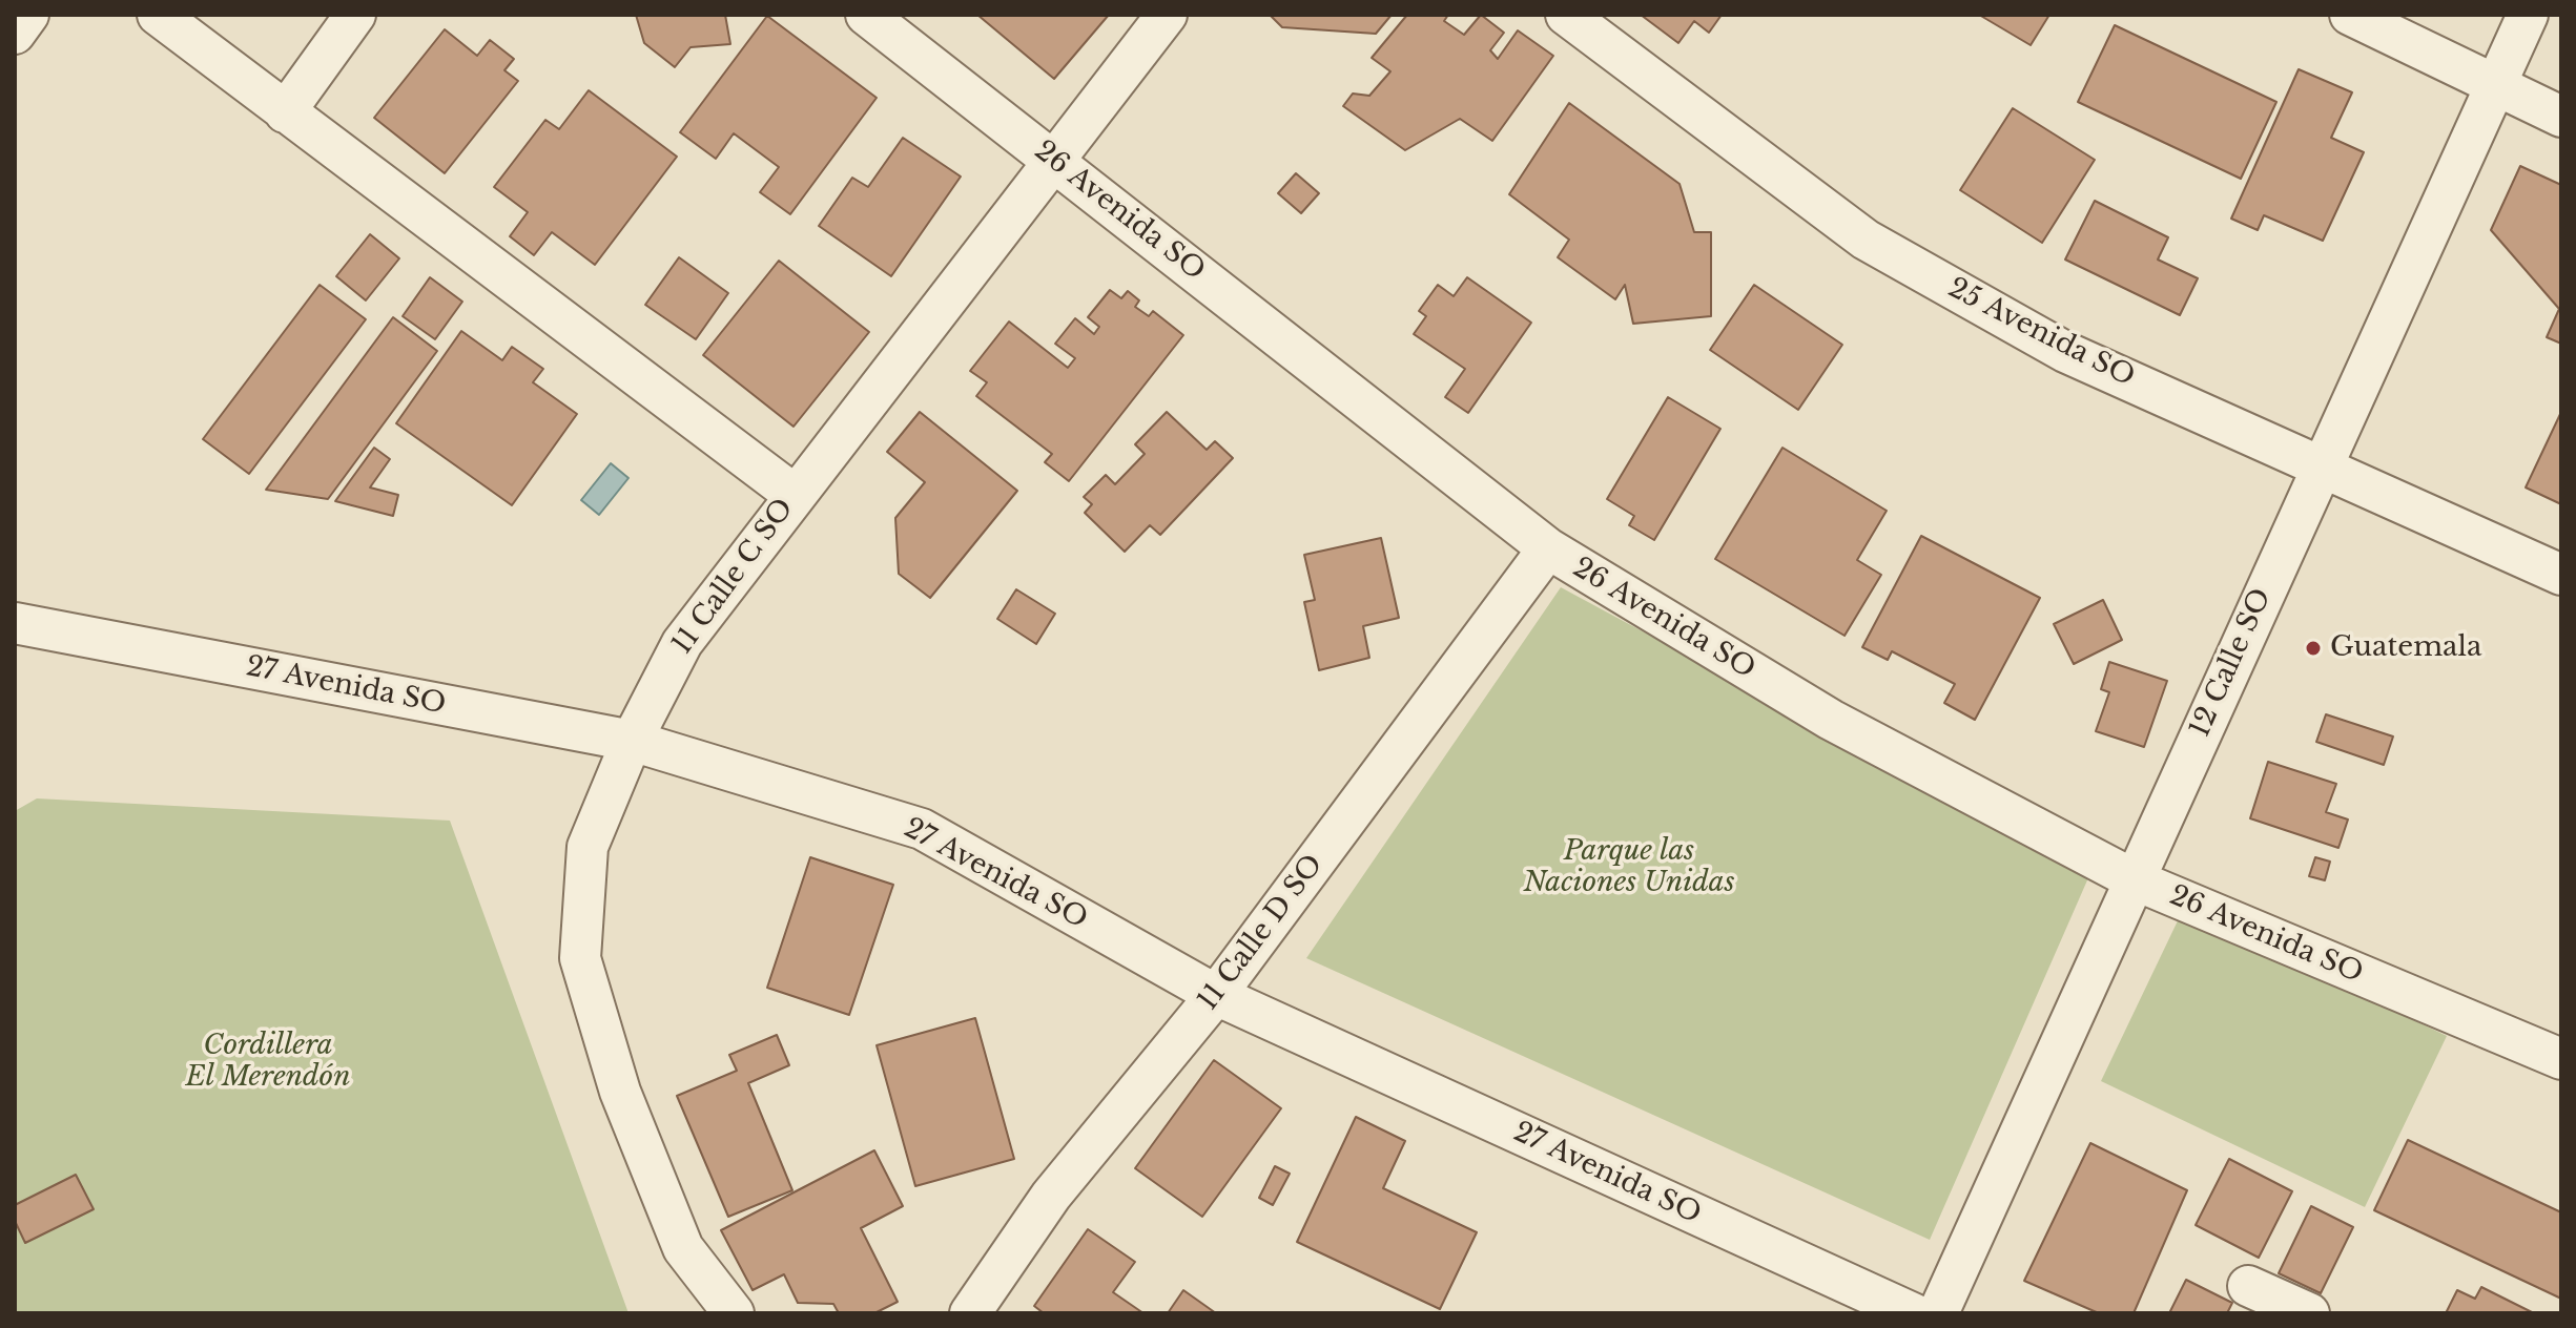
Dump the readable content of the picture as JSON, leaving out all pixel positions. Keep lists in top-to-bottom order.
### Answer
{
  "streets": {
    "street": [
      "26 Avenida SO",
      "25 Avenida SO",
      "11 Calle C SO",
      "12 Calle SO",
      "27 Avenida SO",
      "11 Calle D SO"
    ]
  },
  "crossings": [
    ["26 Avenida SO", "11 Calle C SO"],
    ["26 Avenida SO", "12 Calle SO"],
    ["26 Avenida SO", "11 Calle D SO"],
    ["25 Avenida SO", "12 Calle SO"],
    ["11 Calle C SO", "27 Avenida SO"],
    ["27 Avenida SO", "11 Calle D SO"]
  ],
  "parks": ["Parque las Naciones Unidas", "Cordillera El Merendón"],
  "places": ["Guatemala"]
}
